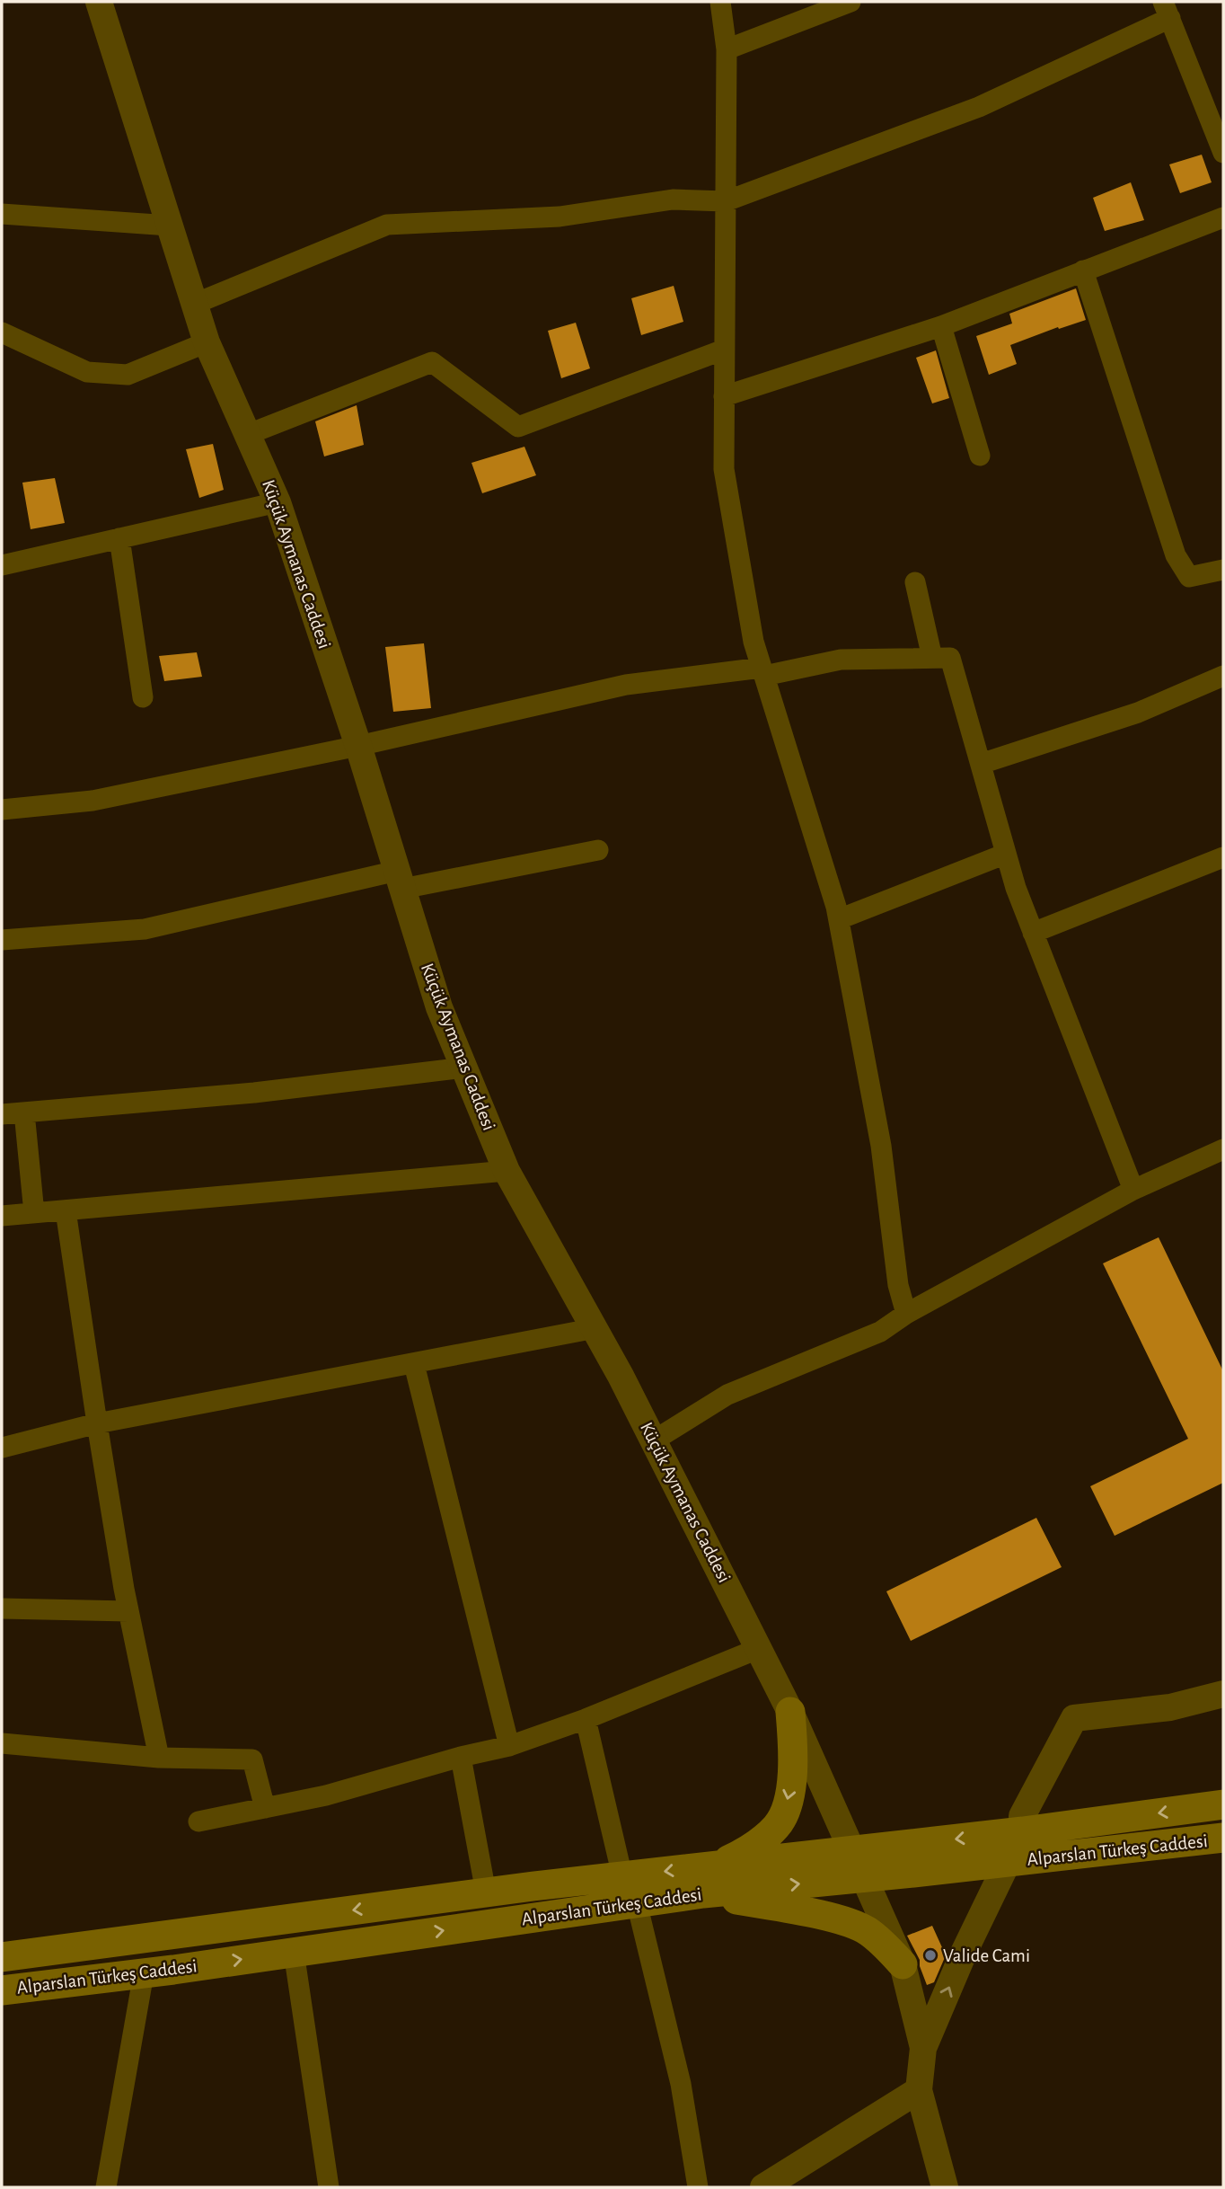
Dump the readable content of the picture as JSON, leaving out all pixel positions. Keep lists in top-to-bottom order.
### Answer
{
  "streets": {
    "main road": ["Alparslan Türkeş Caddesi"],
    "street": ["Küçük Aymanas Caddesi"]
  },
  "crossings": [
    ["Küçük Aymanas Caddesi", "Alparslan Türkeş Caddesi"]
  ],
  "places": ["Valide Cami"]
}
